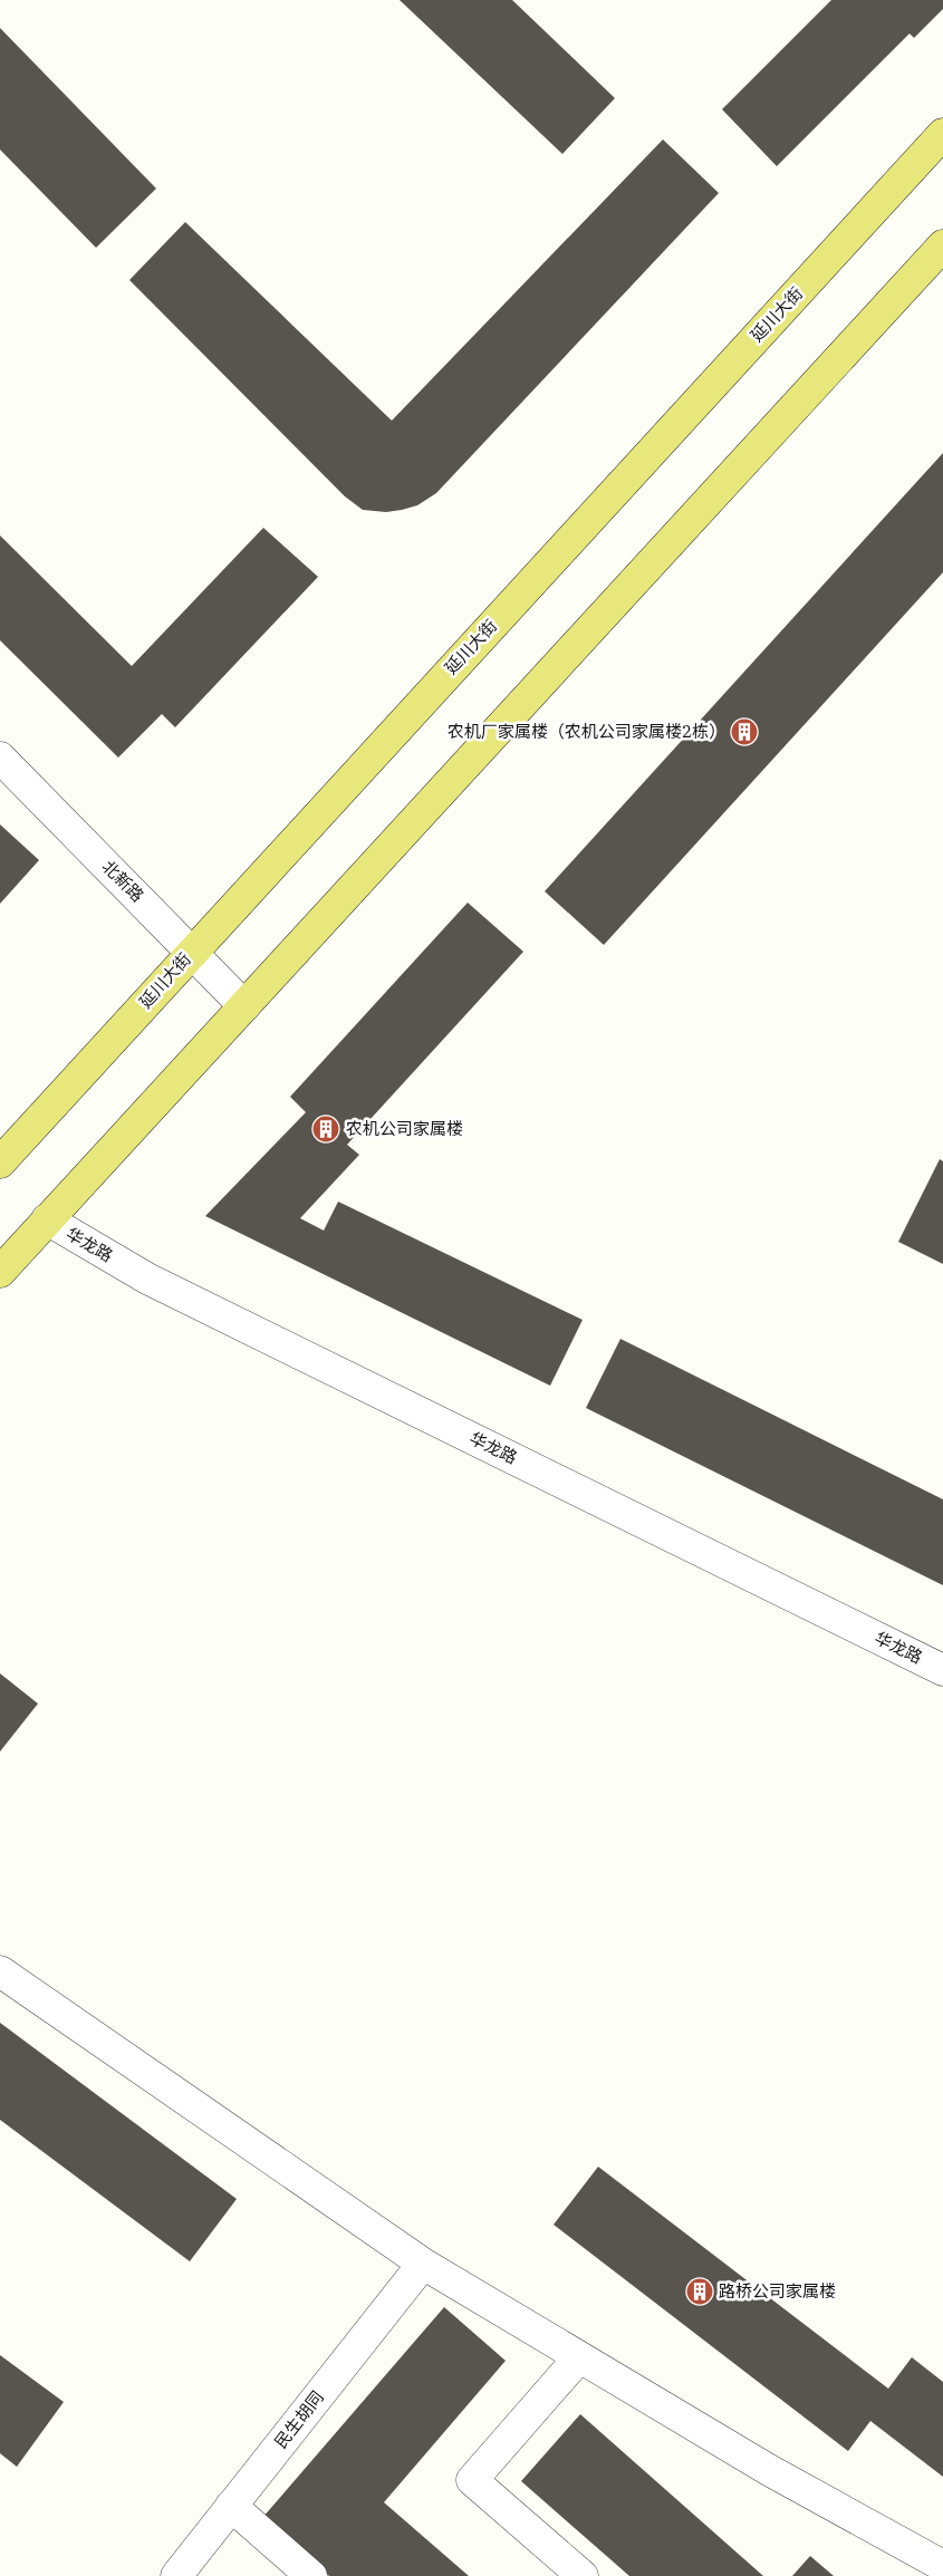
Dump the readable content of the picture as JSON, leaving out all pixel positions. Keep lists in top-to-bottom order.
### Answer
{
  "streets": {
    "main road": ["延川大街"],
    "street": ["北新路", "华龙路", "民生胡同"]
  },
  "crossings": [
    ["延川大街", "北新路"]
  ],
  "places": {
    "building": ["农机厂家属楼（农机公司家属楼2栋）", "农机公司家属楼", "路桥公司家属楼"]
  }
}
